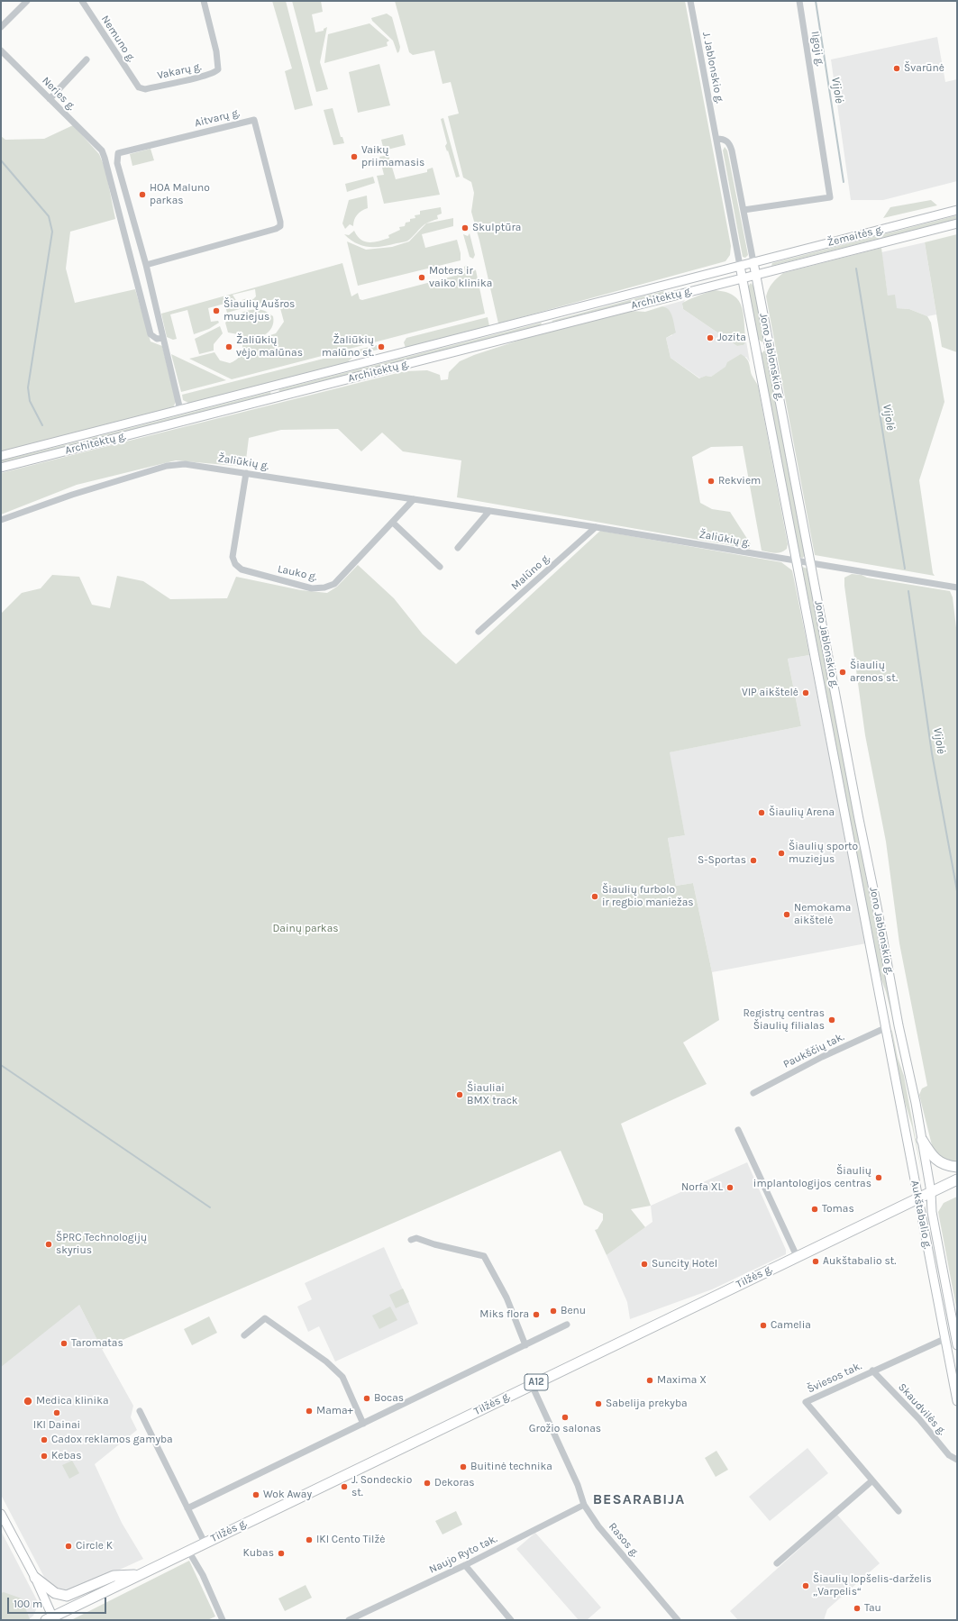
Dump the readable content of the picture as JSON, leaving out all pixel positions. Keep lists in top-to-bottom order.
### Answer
{
  "streets": {
    "highway": ["Tilžės g.", "A12"],
    "main road": [
      "Žemaitės g.",
      "Architektų g.",
      "Jono Jablonskio g.",
      "Aukštabalio g."
    ],
    "street": [
      "Nemuno g.",
      "Ilgoji g.",
      "J. Jablonskio g.",
      "Vakarų g.",
      "Neries g.",
      "Aitvarų g.",
      "Žaliūkių g.",
      "Malūno g.",
      "Lauko g.",
      "Paukščių tak.",
      "Šviesos tak.",
      "Skaudvilės g.",
      "Rasos g.",
      "Naujo Ryto tak."
    ]
  },
  "crossings": [
    ["Nemuno g.", "Vakarų g."],
    ["J. Jablonskio g.", "Architektų g."],
    ["J. Jablonskio g.", "Jono Jablonskio g."],
    ["Neries g.", "Aitvarų g."],
    ["Aitvarų g.", "Architektų g."],
    ["Žemaitės g.", "Architektų g."],
    ["Žemaitės g.", "Jono Jablonskio g."],
    ["Architektų g.", "Jono Jablonskio g."],
    ["Jono Jablonskio g.", "Žaliūkių g."],
    ["Jono Jablonskio g.", "Paukščių tak."],
    ["Jono Jablonskio g.", "Aukštabalio g."],
    ["Žaliūkių g.", "Malūno g."],
    ["Žaliūkių g.", "Lauko g."],
    ["Paukščių tak.", "Aukštabalio g."],
    ["Aukštabalio g.", "Tilžės g."],
    ["Aukštabalio g.", "Šviesos tak."],
    ["Tilžės g.", "Rasos g."],
    ["Šviesos tak.", "Skaudvilės g."],
    ["Rasos g.", "Naujo Ryto tak."]
  ],
  "districts": ["BESARABIJA"],
  "water": ["Vijolė"],
  "parks": ["Dainų parkas"],
  "places": [
    "Švarūnė",
    "Vaikų priimamasis",
    "HOA Maluno parkas",
    "Skulptūra",
    "Moters ir vaiko klinika",
    "Šiaulių Aušros muziejus",
    "Jozita",
    "Žaliūkių vėjo malūnas",
    "Žaliūkių malūno st.",
    "Rekviem",
    "Šiaulių arenos st.",
    "VIP aikštelė",
    "Šiaulių Arena",
    "Šiaulių sporto muziejus",
    "S-Sportas",
    "Šiaulių furbolo ir regbio maniežas",
    "Nemokama aikštelė",
    "Registrų centras Šiaulių filialas",
    "Šiauliai BMX track",
    "Šiaulių implantologijos centras",
    "Norfa XL",
    "Tomas",
    "ŠPRC Technologijų skyrius",
    "Aukštabalio st.",
    "Suncity Hotel",
    "Benu",
    "Miks flora",
    "Camelia",
    "Taromatas",
    "Maxima X",
    "Bocas",
    "Medica klinika",
    "Sabelija prekyba",
    "Mama+",
    "IKI Dainai",
    "Grožio salonas",
    "Cadox reklamos gamyba",
    "Kebas",
    "Buitinė technika",
    "Dekoras",
    "J. Sondeckio st.",
    "Wok Away",
    "IKI Cento Tilžė",
    "Circle K",
    "Kubas",
    "Šiaulių lopšelis-darželis „Varpelis“",
    "Tau"
  ],
  "scale_bar": "100 m"
}
